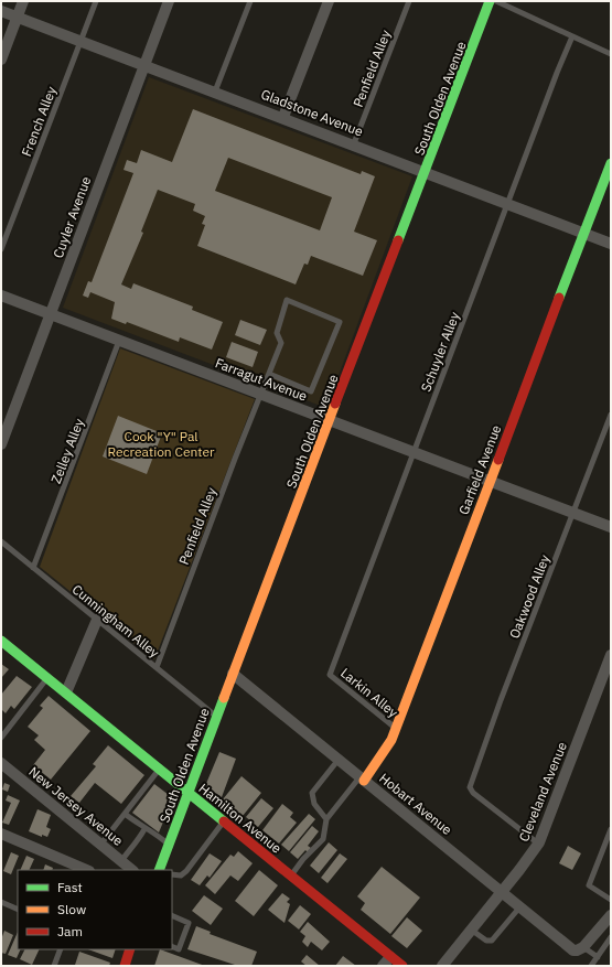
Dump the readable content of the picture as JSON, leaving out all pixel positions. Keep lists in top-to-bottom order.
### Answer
{
  "streets": {
    "main road": ["South Olden Avenue", "Garfield Avenue", "Hamilton Avenue"],
    "street": [
      "Gladstone Avenue",
      "Cuyler Avenue",
      "Farragut Avenue",
      "Cleveland Avenue",
      "Hobart Avenue",
      "New Jersey Avenue"
    ],
    "lane": [
      "Penfield Alley",
      "French Alley",
      "Schuyler Alley",
      "Zelley Alley",
      "Oakwood Alley",
      "Cunningham Alley",
      "Larkin Alley"
    ]
  },
  "crossings": [
    ["Penfield Alley", "Gladstone Avenue"],
    ["Penfield Alley", "Farragut Avenue"],
    ["Penfield Alley", "Cunningham Alley"],
    ["South Olden Avenue", "Gladstone Avenue"],
    ["South Olden Avenue", "Farragut Avenue"],
    ["South Olden Avenue", "Cunningham Alley"],
    ["South Olden Avenue", "Hobart Avenue"],
    ["South Olden Avenue", "Hamilton Avenue"],
    ["Gladstone Avenue", "French Alley"],
    ["Gladstone Avenue", "Cuyler Avenue"],
    ["Gladstone Avenue", "Schuyler Alley"],
    ["Gladstone Avenue", "Garfield Avenue"],
    ["Cuyler Avenue", "Farragut Avenue"],
    ["Schuyler Alley", "Farragut Avenue"],
    ["Schuyler Alley", "Larkin Alley"],
    ["Farragut Avenue", "Zelley Alley"],
    ["Farragut Avenue", "Garfield Avenue"],
    ["Farragut Avenue", "Oakwood Alley"],
    ["Zelley Alley", "Cunningham Alley"],
    ["Garfield Avenue", "Larkin Alley"],
    ["Garfield Avenue", "Hobart Avenue"],
    ["Oakwood Alley", "Cleveland Avenue"],
    ["Cleveland Avenue", "Hobart Avenue"]
  ],
  "parks": ["Cook \"Y\" Pal Recreation Center"],
  "legend": ["Fast", "Slow", "Jam"]
}
